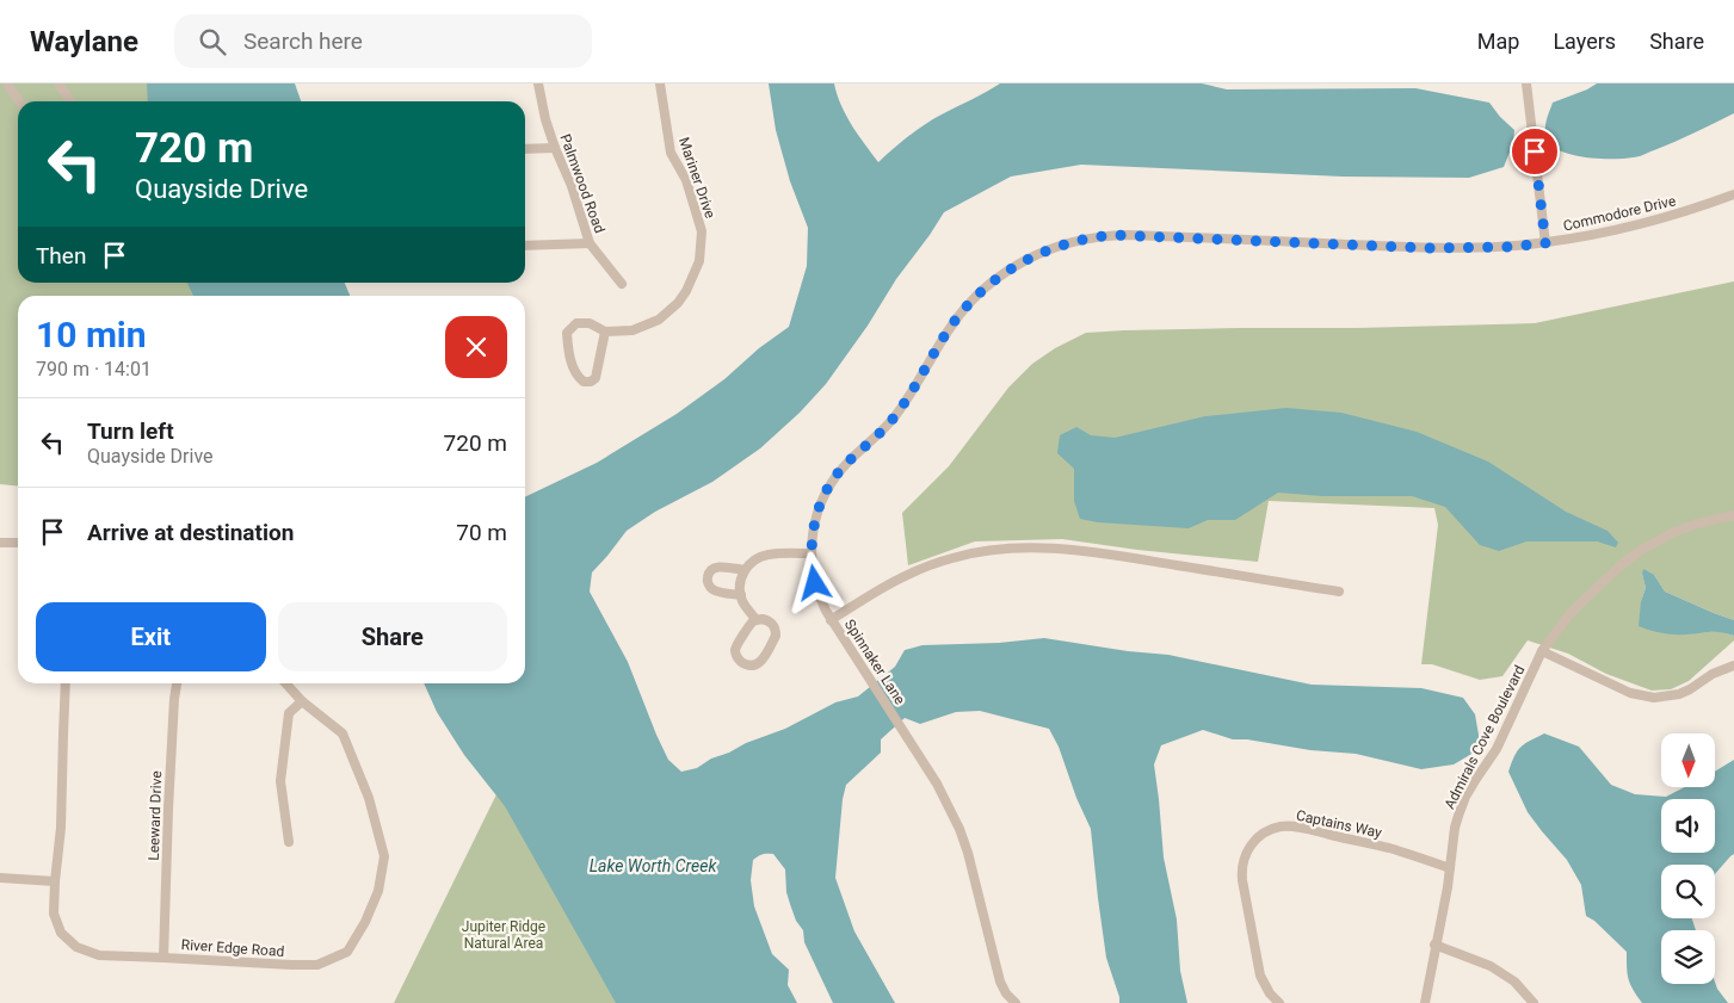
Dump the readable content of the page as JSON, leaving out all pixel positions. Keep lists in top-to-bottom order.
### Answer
{
  "streets": {
    "street": [
      "Mariner Drive",
      "Palmwood Road",
      "Commodore Drive",
      "Spinnaker Lane",
      "Admirals Cove Boulevard",
      "Leeward Drive",
      "Captains Way",
      "River Edge Road"
    ]
  },
  "crossings": [
    ["Commodore Drive", "Spinnaker Lane"],
    ["Admirals Cove Boulevard", "Captains Way"],
    ["Leeward Drive", "River Edge Road"]
  ],
  "water": ["Lake Worth Creek"],
  "parks": ["Jupiter Ridge Natural Area"],
  "north": "bottom",
  "page": {
    "header": "Waylane",
    "search": "Search here",
    "nav": ["Map", "Layers", "Share"],
    "turn": ["720 m", "Quayside Drive"],
    "then": "Then",
    "heading": ["10 min", "790 m · 14:01"],
    "list": [
      {
        "name": "Turn left",
        "note": "Quayside Drive",
        "value": "720 m"
      },
      {
        "name": "Arrive at destination",
        "value": "70 m"
      }
    ],
    "buttons": ["Exit", "Share"]
  }
}
